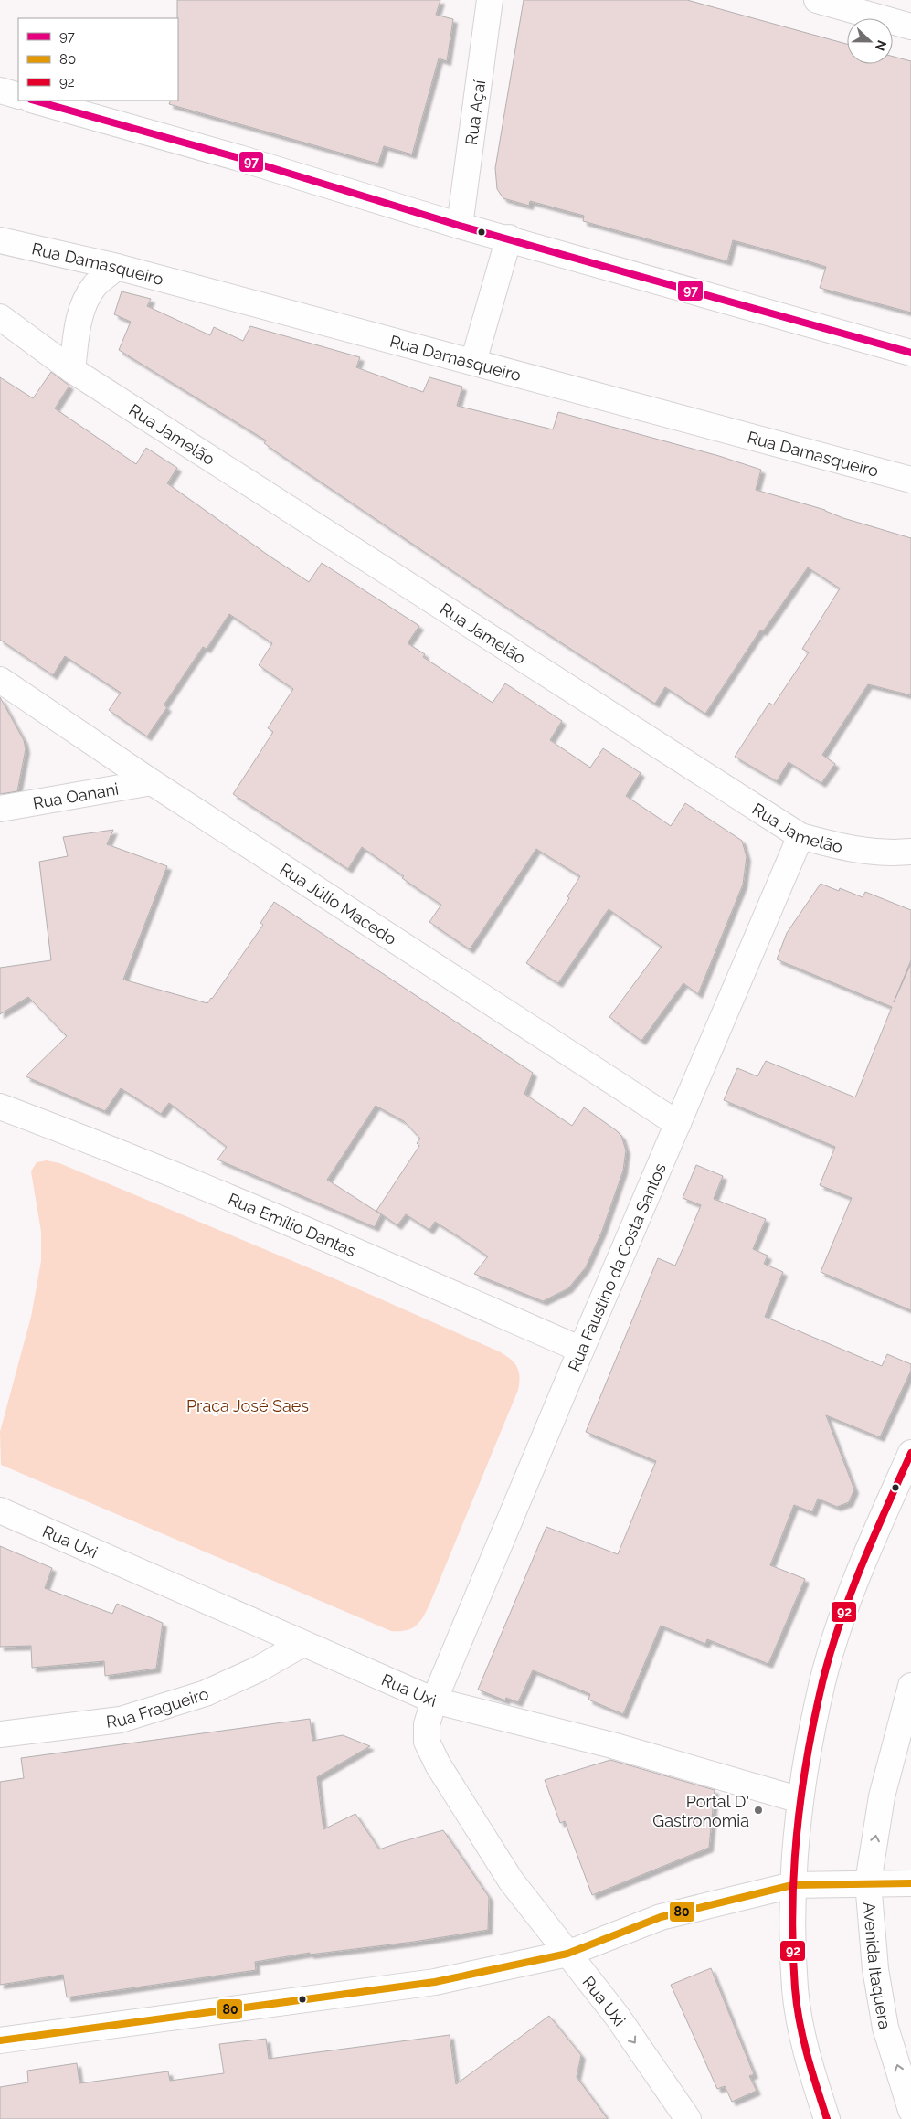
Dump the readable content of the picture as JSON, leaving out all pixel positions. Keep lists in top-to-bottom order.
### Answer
{
  "streets": {
    "street": [
      "Rua Açaí",
      "Rua Damasqueiro",
      "Rua Jamelão",
      "Rua Oanani",
      "Rua Júlio Macedo",
      "Rua Emílio Dantas",
      "Rua Faustino da Costa Santos",
      "Rua Uxi",
      "Rua Fragueiro",
      "Avenida Itaquera"
    ]
  },
  "crossings": [
    ["Rua Jamelão", "Rua Faustino da Costa Santos"],
    ["Rua Oanani", "Rua Júlio Macedo"],
    ["Rua Júlio Macedo", "Rua Faustino da Costa Santos"],
    ["Rua Emílio Dantas", "Rua Faustino da Costa Santos"],
    ["Rua Faustino da Costa Santos", "Rua Uxi"],
    ["Rua Uxi", "Rua Fragueiro"]
  ],
  "parks": ["Praça José Saes"],
  "places": ["Portal D' Gastronomia"],
  "lines": ["transit line 97", "transit line 92", "transit line 80"],
  "legend": ["97", "80", "92"],
  "north": "right"
}
